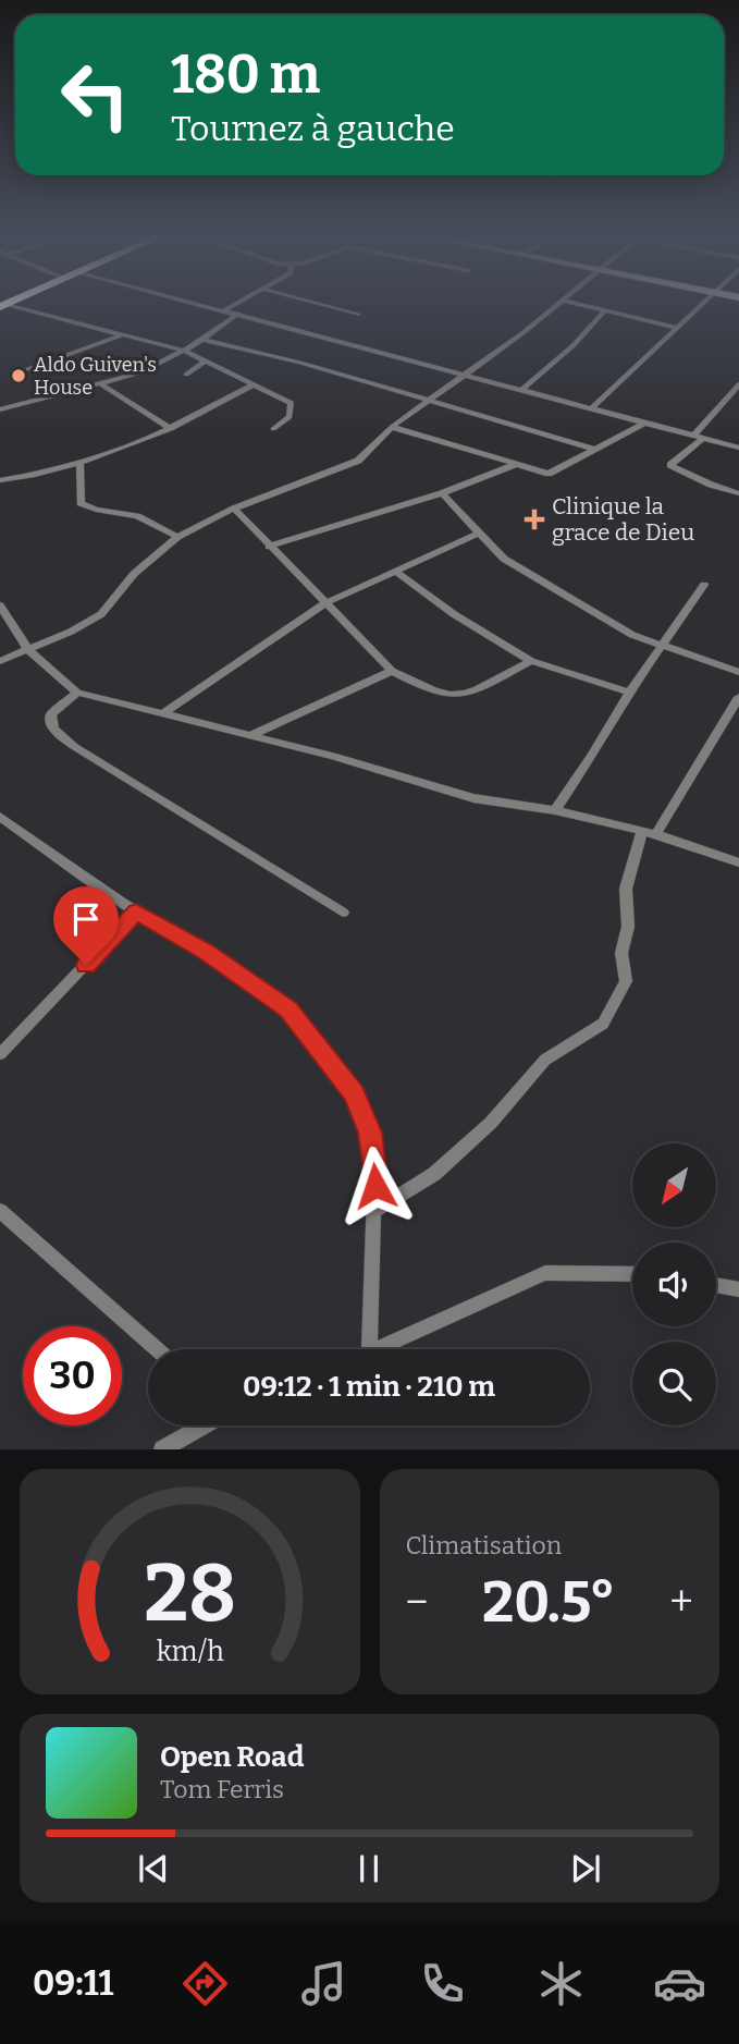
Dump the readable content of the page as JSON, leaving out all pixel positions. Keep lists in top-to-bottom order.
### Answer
{
  "places": {
    "other": ["Aldo Guiven's House"],
    "health": ["Clinique la grace de Dieu"]
  },
  "north": "bottom left",
  "page": {
    "turn": ["180 m", "Tournez à gauche"],
    "limit": "30",
    "trip": "09:12 · 1 min · 210 m",
    "tile": "Climatisation",
    "heat": ["−", "20.5°", "+"],
    "song": ["Open Road", "Tom Ferris"],
    "tabs": "09:11",
    "gauge": ["28", "km/h"]
  }
}
